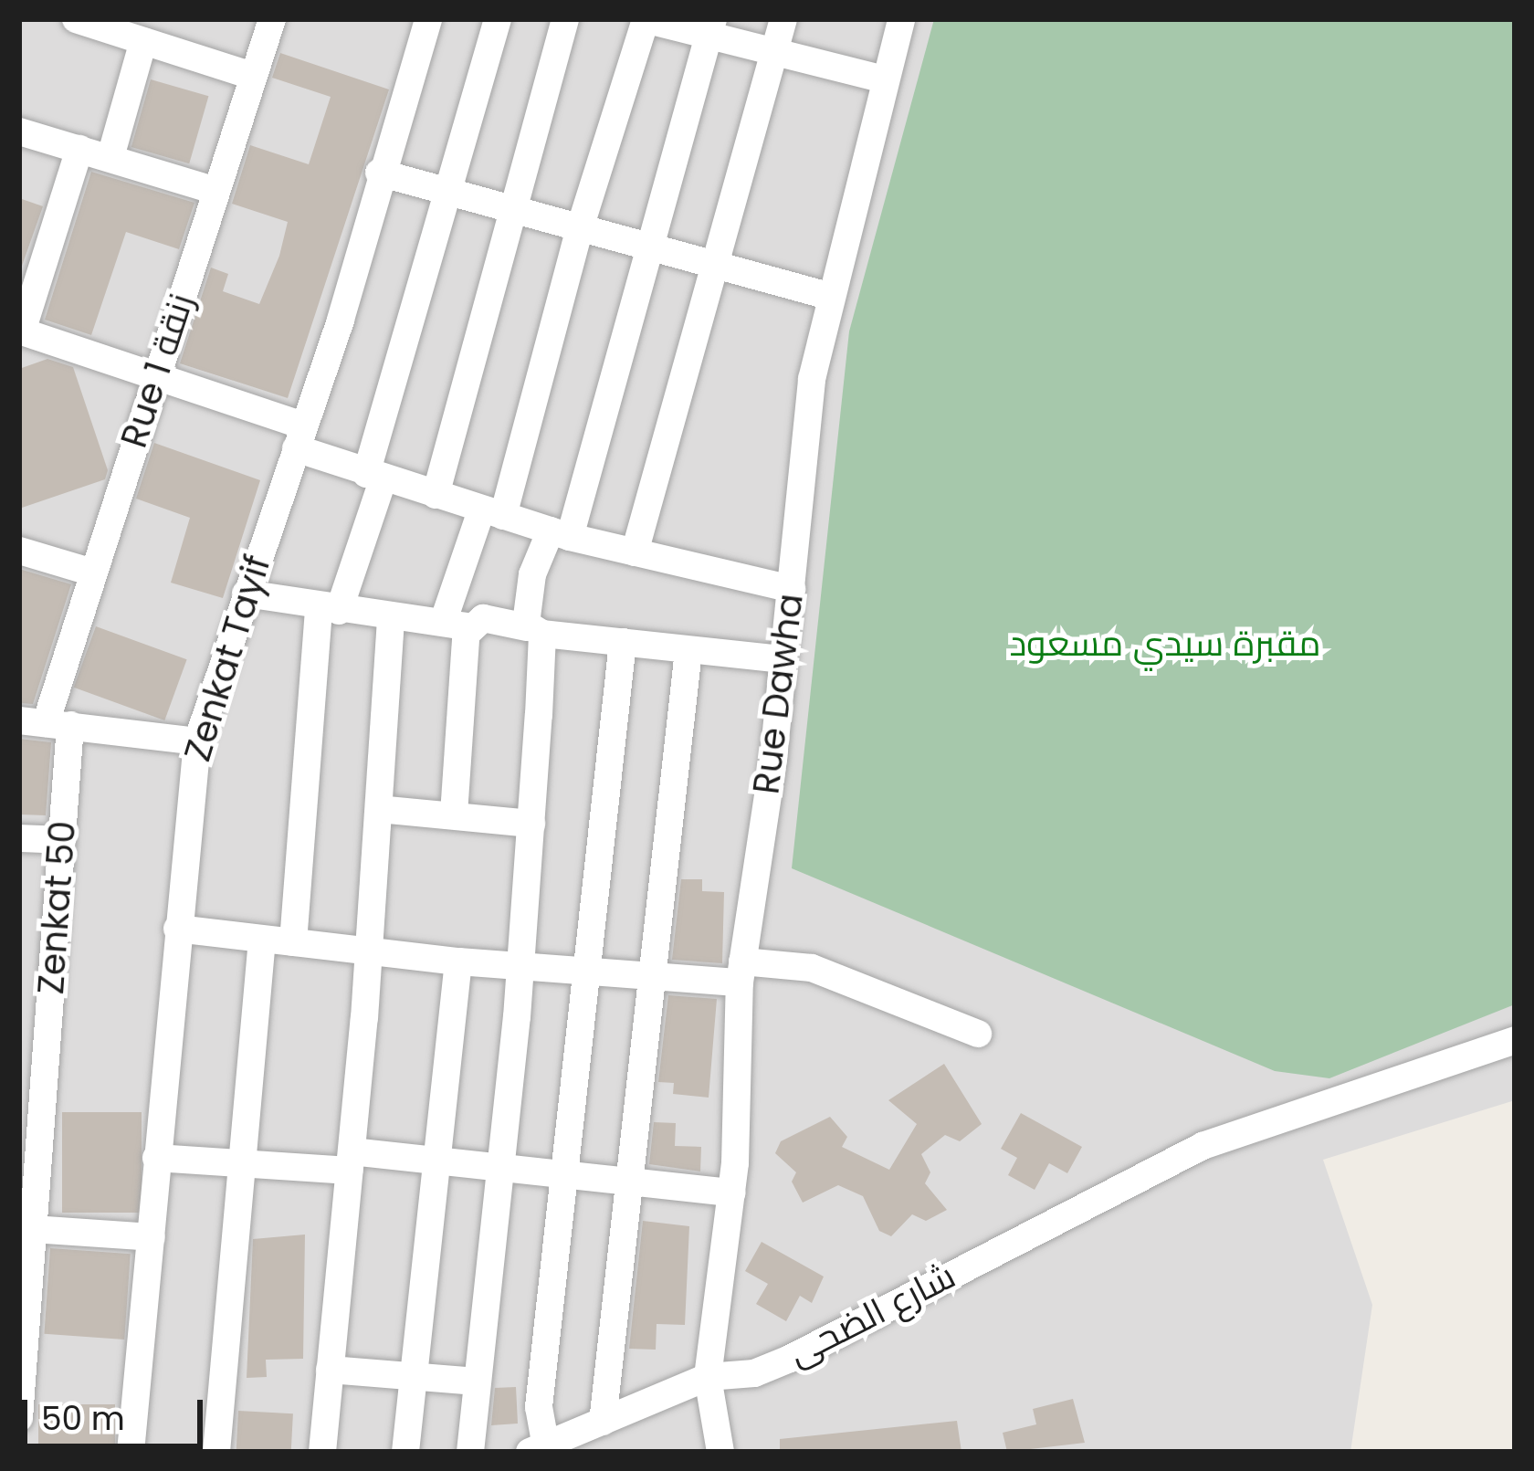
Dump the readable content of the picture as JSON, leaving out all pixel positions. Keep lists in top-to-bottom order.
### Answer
{
  "streets": {
    "street": [
      "Rue 1 زنقة",
      "Zenkat Tayif",
      "Rue Dawha",
      "Zenkat 50",
      "شارع الضحى"
    ]
  },
  "crossings": [
    ["Rue 1 زنقة", "Zenkat 50"],
    ["Rue Dawha", "شارع الضحى"]
  ],
  "parks": ["مقبرة سيدي مسعود"],
  "scale_bar": "50 m"
}
